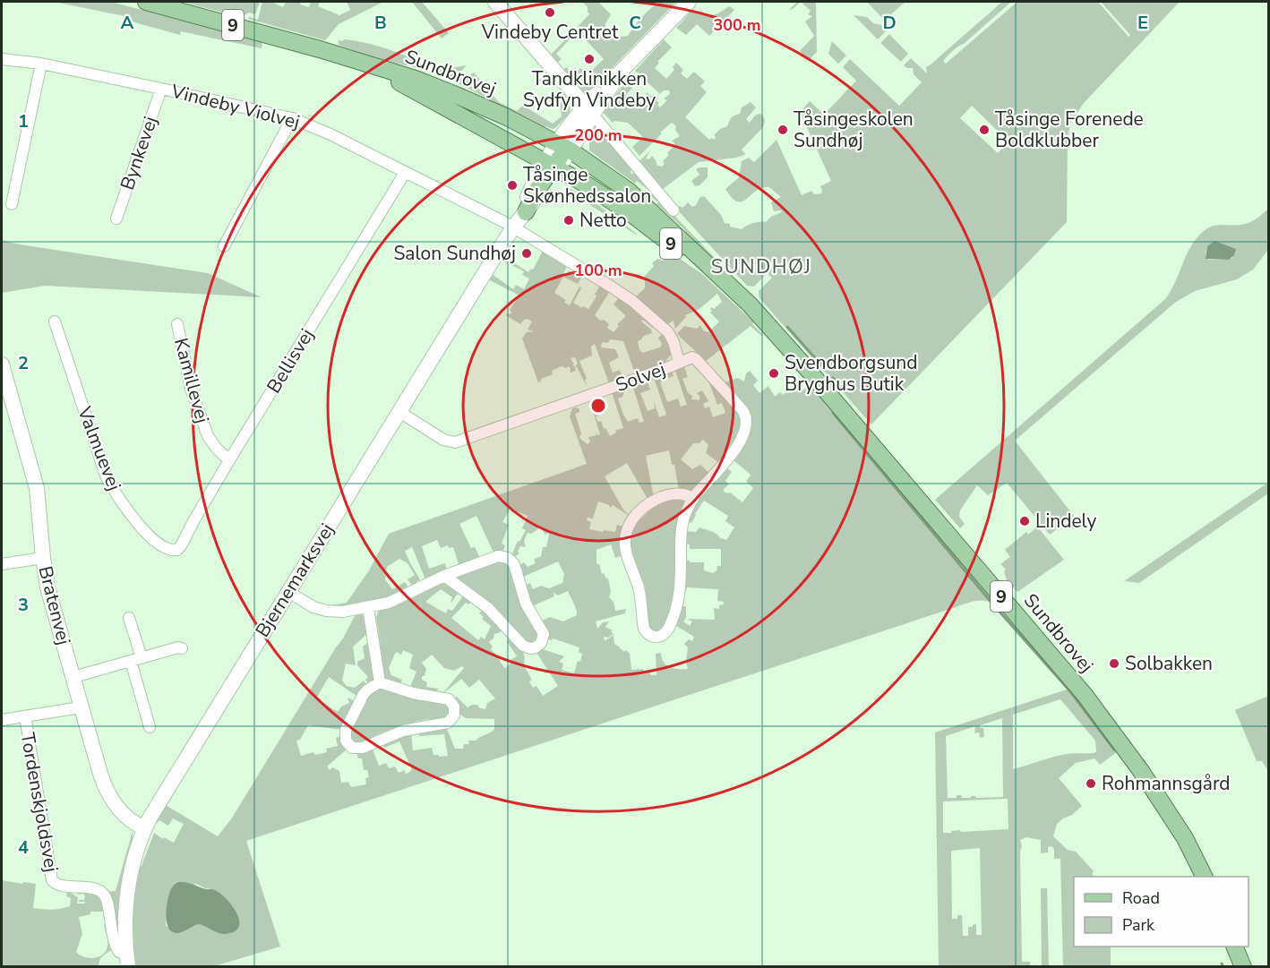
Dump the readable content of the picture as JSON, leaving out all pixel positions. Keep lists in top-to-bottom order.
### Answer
{
  "streets": {
    "main road": ["9", "Sundbrovej"],
    "street": [
      "Vindeby Violvej",
      "Bynkevej",
      "Bellisvej",
      "Solvej",
      "Kamillevej",
      "Valmuevej",
      "Bjernemarksvej",
      "Bratenvej",
      "Tordenskjoldsvej"
    ]
  },
  "crossings": [
    ["Sundbrovej", "Bjernemarksvej"],
    ["Vindeby Violvej", "Bynkevej"],
    ["Vindeby Violvej", "Bellisvej"],
    ["Vindeby Violvej", "Solvej"],
    ["Vindeby Violvej", "Bjernemarksvej"],
    ["Bellisvej", "Kamillevej"],
    ["Bellisvej", "Valmuevej"],
    ["Solvej", "Bjernemarksvej"],
    ["Bjernemarksvej", "Bratenvej"],
    ["Bjernemarksvej", "Tordenskjoldsvej"],
    ["Bratenvej", "Tordenskjoldsvej"]
  ],
  "districts": ["SUNDHØJ"],
  "places": [
    "Vindeby Centret",
    "Tandklinikken Sydfyn Vindeby",
    "Tåsingeskolen Sundhøj",
    "Tåsinge Forenede Boldklubber",
    "Tåsinge Skønhedssalon",
    "Netto",
    "Salon Sundhøj",
    "Svendborgsund Bryghus Butik",
    "Lindely",
    "Solbakken",
    "Rohmannsgård"
  ],
  "legend": ["Road", "Park"],
  "grid": {
    "columns": [
      "A",
      "B",
      "C",
      "D",
      "E"
    ],
    "rows": [
      "1",
      "2",
      "3",
      "4"
    ]
  },
  "rings": ["300 m", "200 m", "100 m"]
}
